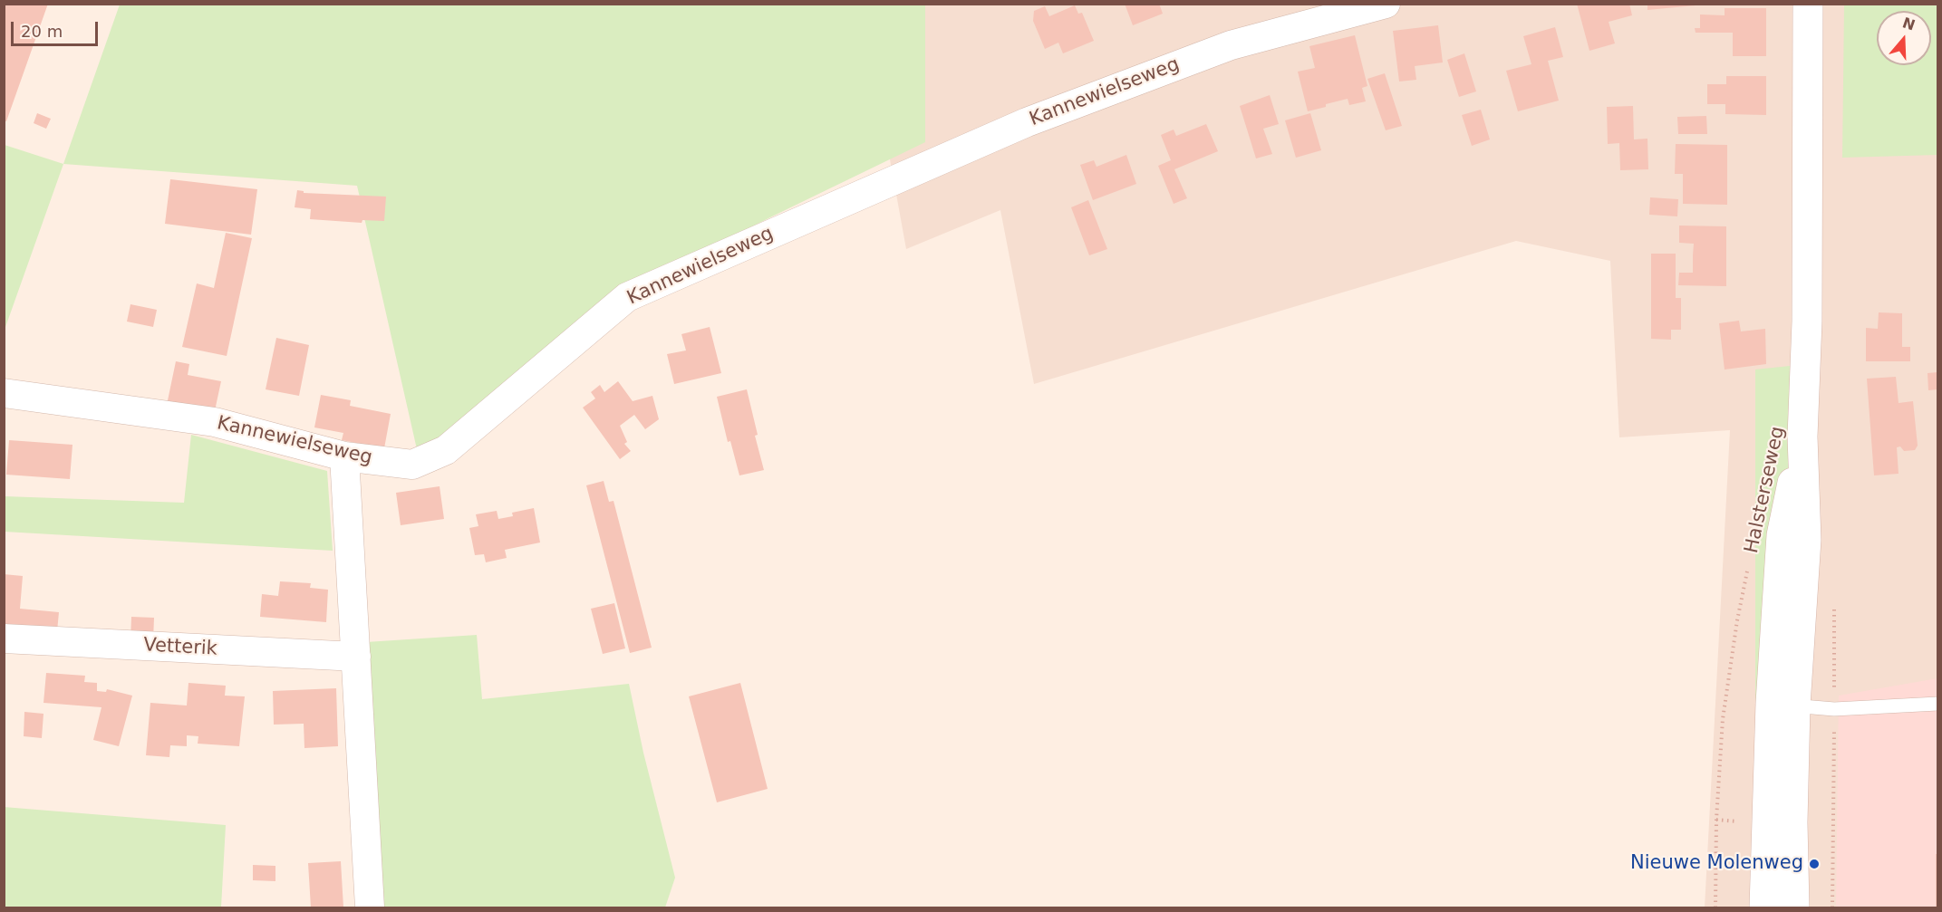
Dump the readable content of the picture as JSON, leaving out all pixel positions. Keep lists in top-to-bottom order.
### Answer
{
  "streets": {
    "main road": ["Halsterseweg"],
    "street": ["Kannewielseweg", "Vetterik"]
  },
  "places": ["Nieuwe Molenweg"],
  "scale_bar": "20 m",
  "north": "top"
}
